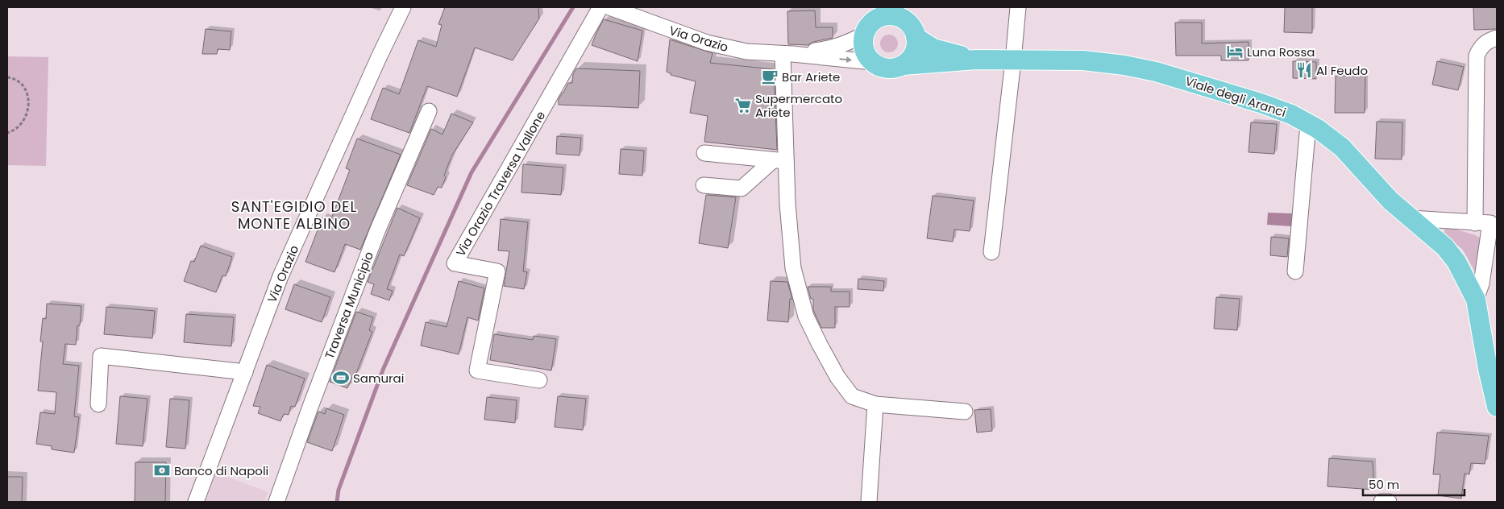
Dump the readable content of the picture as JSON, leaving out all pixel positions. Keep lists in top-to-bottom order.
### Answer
{
  "streets": {
    "main road": ["Viale degli Aranci"],
    "street": ["Via Orazio", "Via Orazio Traversa Vallone", "Traversa Municipio"]
  },
  "districts": ["SANT'EGIDIO DEL MONTE ALBINO"],
  "places": {
    "hotel": ["Luna Rossa"],
    "restaurant": ["Al Feudo"],
    "cafe": ["Bar Ariete"],
    "supermarket": ["Supermercato Ariete"],
    "sports": ["Samurai"],
    "bank": ["Banco di Napoli"]
  },
  "scale_bar": "50 m"
}
